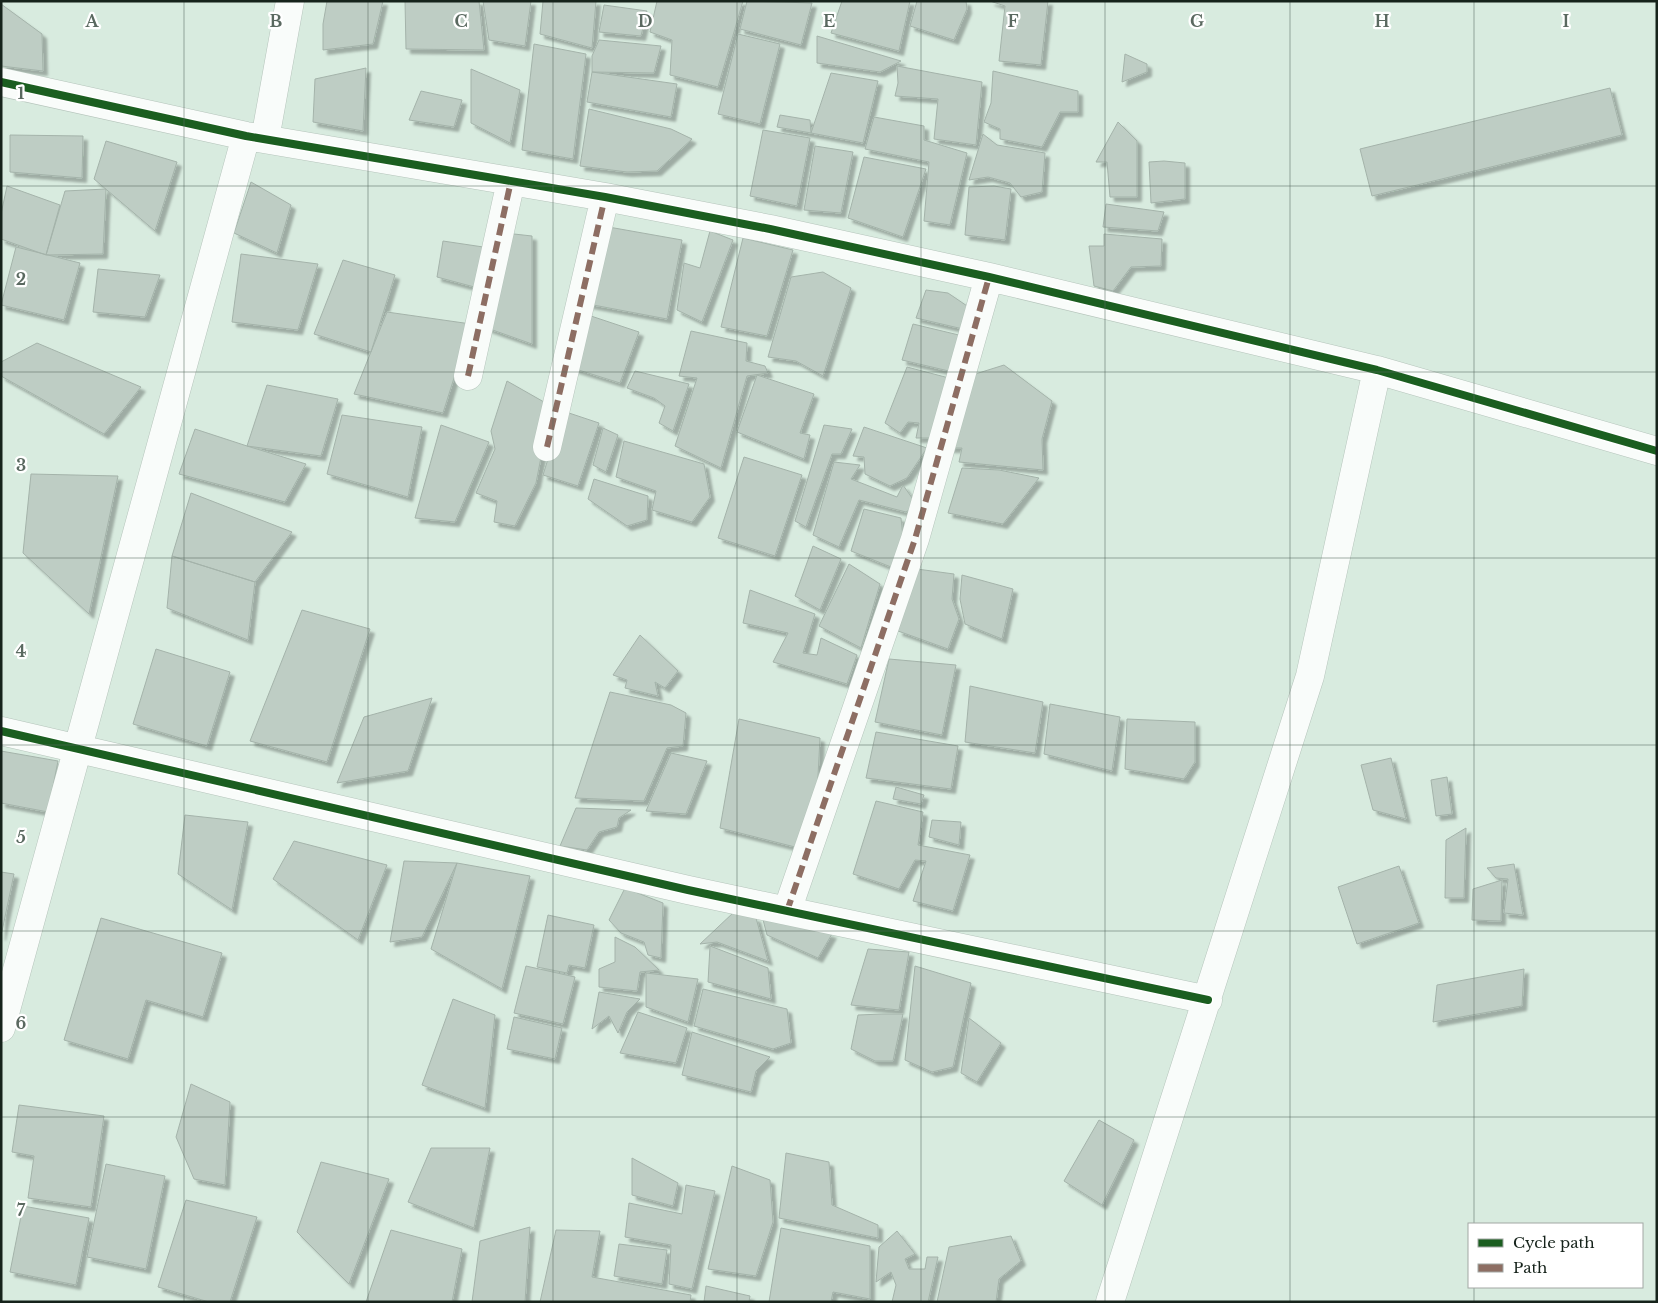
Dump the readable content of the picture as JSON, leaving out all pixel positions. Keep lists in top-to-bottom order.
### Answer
{
  "legend": ["Cycle path", "Path"],
  "grid": {
    "columns": [
      "A",
      "B",
      "C",
      "D",
      "E",
      "F",
      "G",
      "H",
      "I"
    ],
    "rows": [
      "1",
      "2",
      "3",
      "4",
      "5",
      "6",
      "7"
    ]
  }
}
